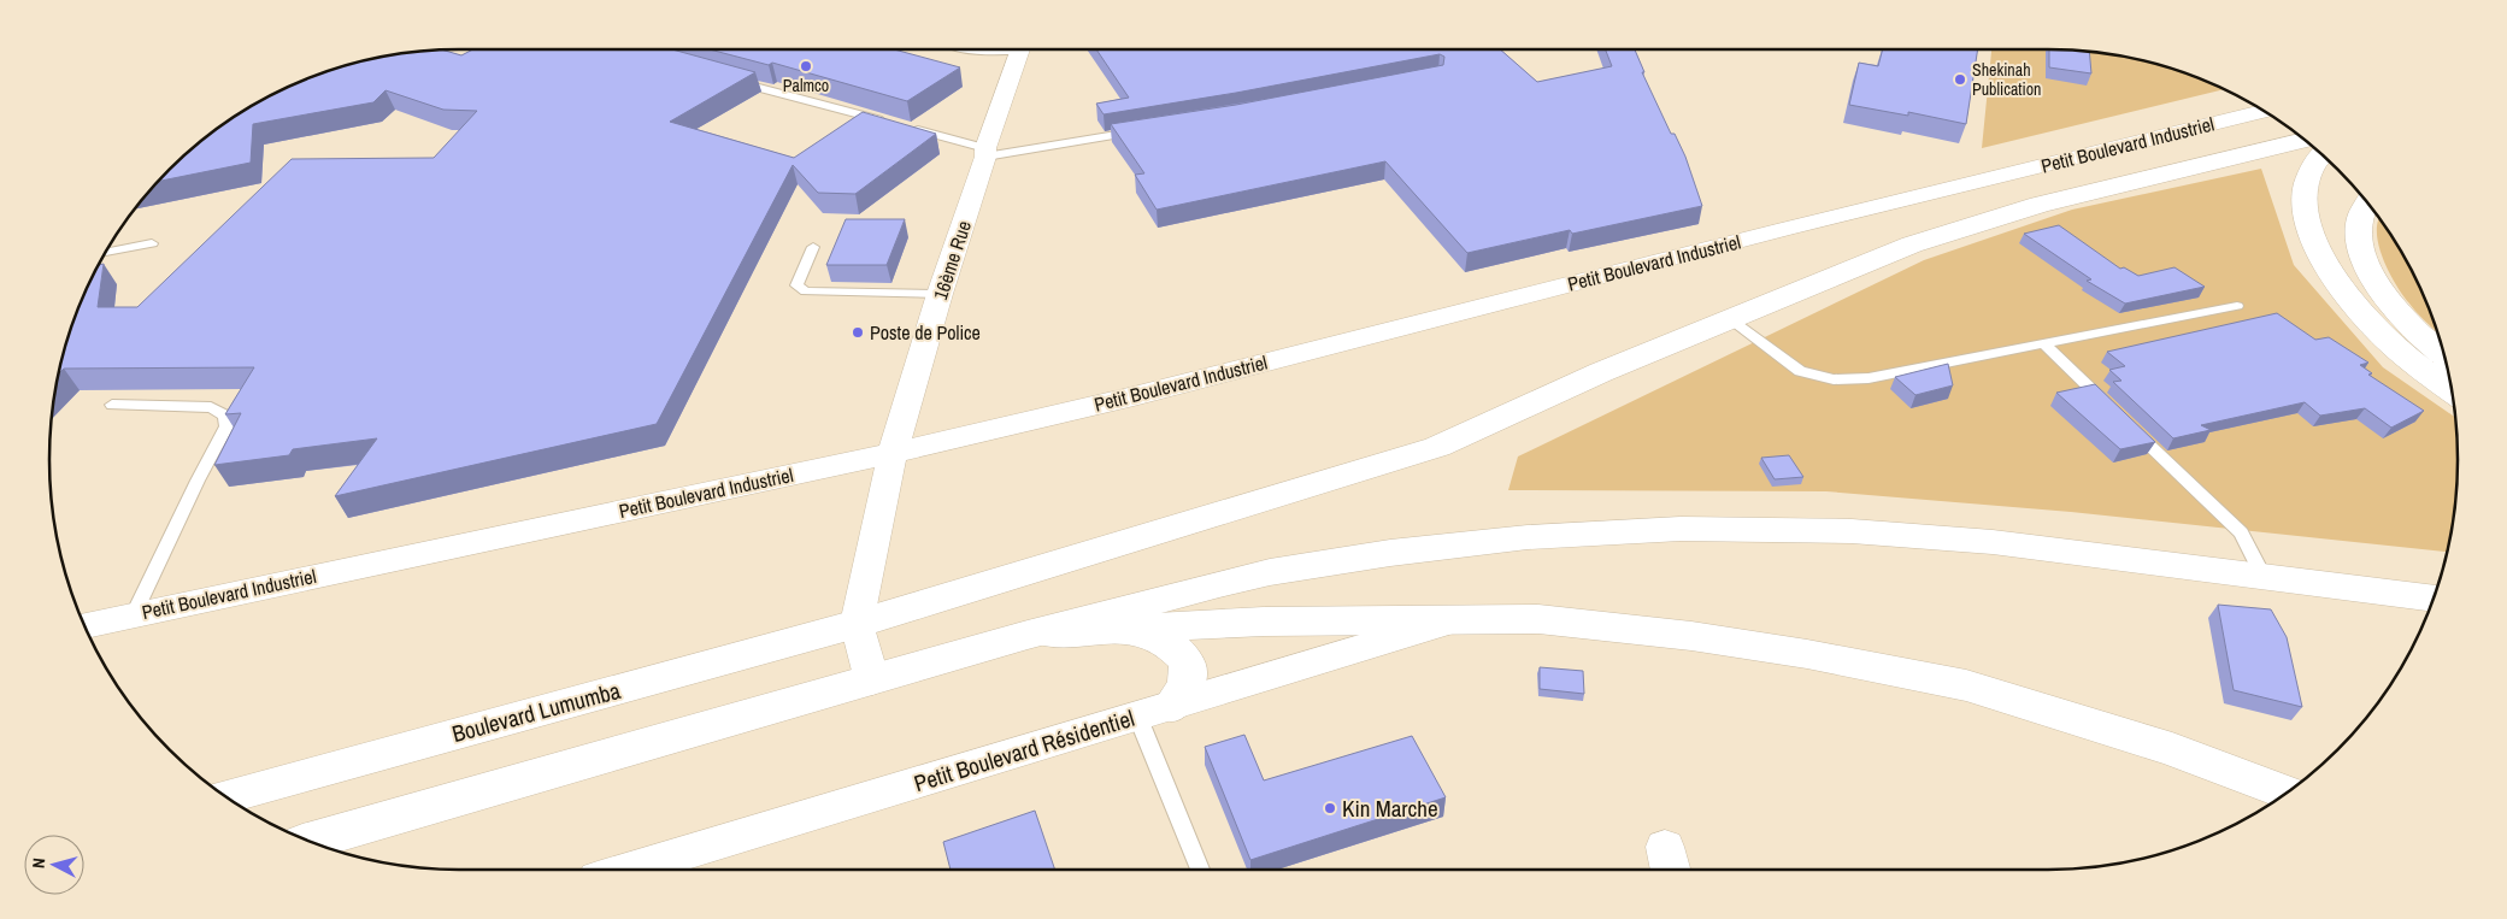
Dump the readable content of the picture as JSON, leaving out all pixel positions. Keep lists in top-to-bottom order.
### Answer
{
  "streets": {
    "main road": ["Boulevard Lumumba"],
    "street": ["Petit Boulevard Industriel", "16ème Rue", "Petit Boulevard Résidentiel"]
  },
  "crossings": [
    ["Petit Boulevard Industriel", "16ème Rue"],
    ["16ème Rue", "Boulevard Lumumba"]
  ],
  "places": [
    "Palmco",
    "Shekinah Publication",
    "Poste de Police",
    "Kin Marche"
  ],
  "north": "left"
}
